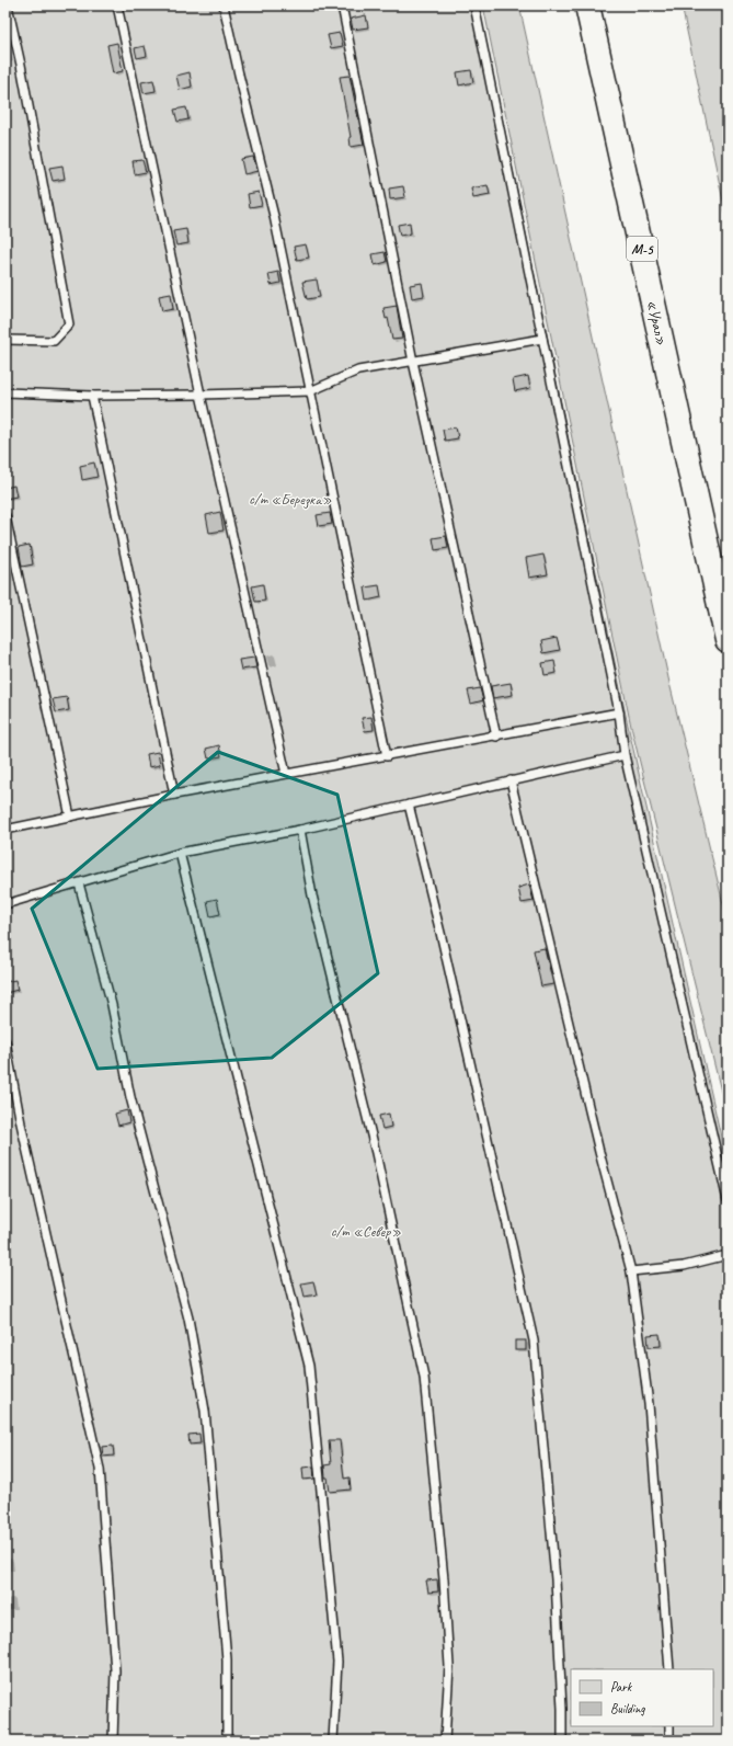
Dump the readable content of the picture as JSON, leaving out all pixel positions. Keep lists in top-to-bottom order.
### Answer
{
  "streets": {
    "highway": ["М-5", "«Урал»"]
  },
  "parks": ["с/т «Березка»", "с/т «Север»"],
  "legend": ["Park", "Building"]
}
